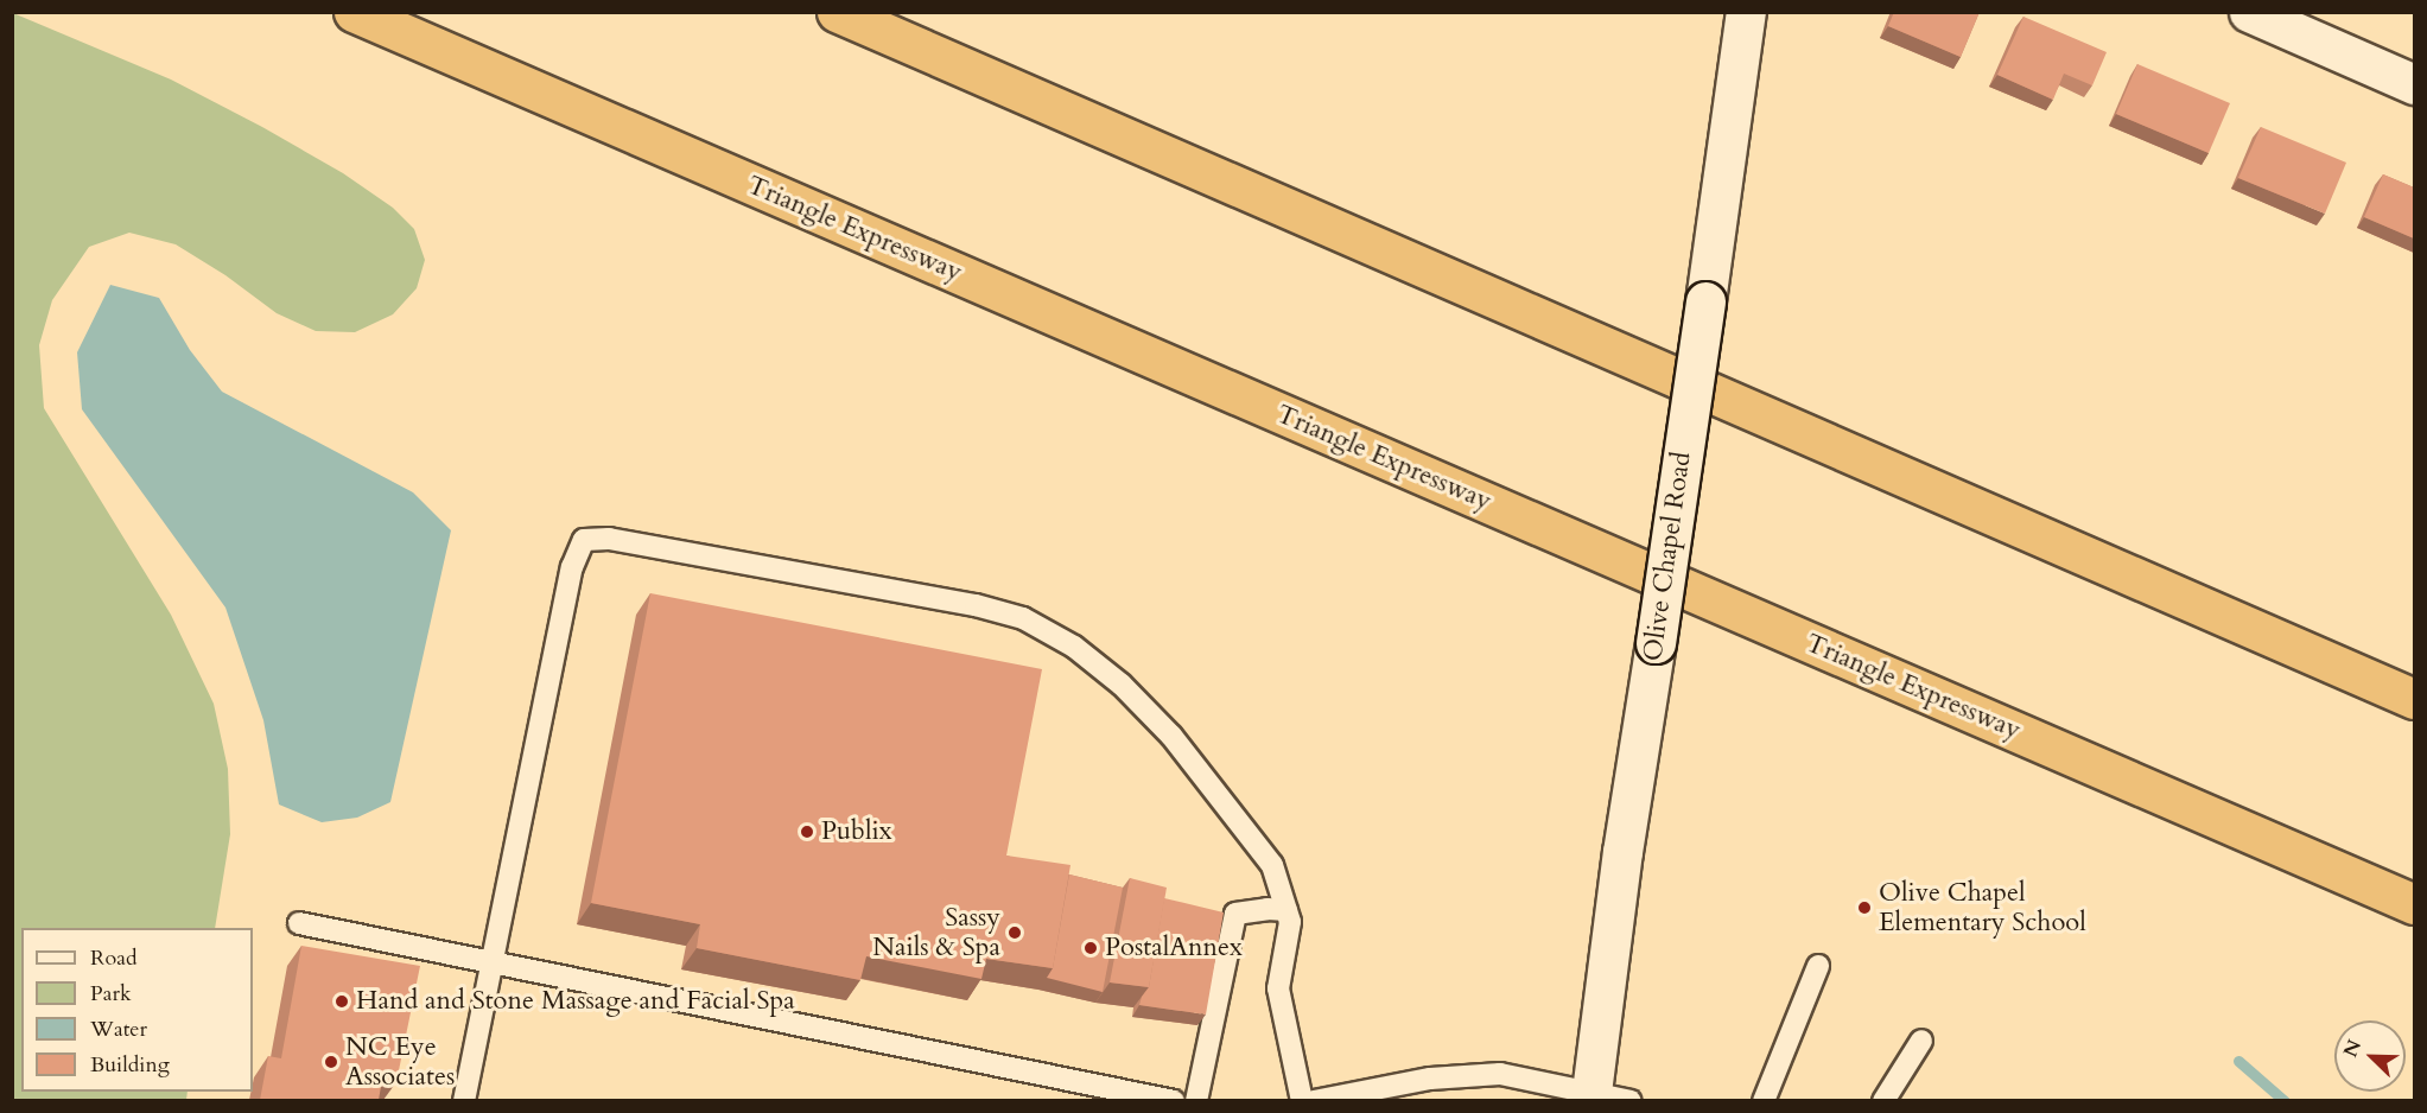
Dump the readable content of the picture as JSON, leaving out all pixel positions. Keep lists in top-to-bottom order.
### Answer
{
  "streets": {
    "highway": ["Triangle Expressway"],
    "main road": ["Olive Chapel Road"]
  },
  "places": [
    "Publix",
    "Olive Chapel Elementary School",
    "Sassy Nails & Spa",
    "PostalAnnex",
    "Hand and Stone Massage and Facial Spa",
    "NC Eye Associates"
  ],
  "legend": [
    "Road",
    "Park",
    "Water",
    "Building"
  ],
  "north": "top left"
}
